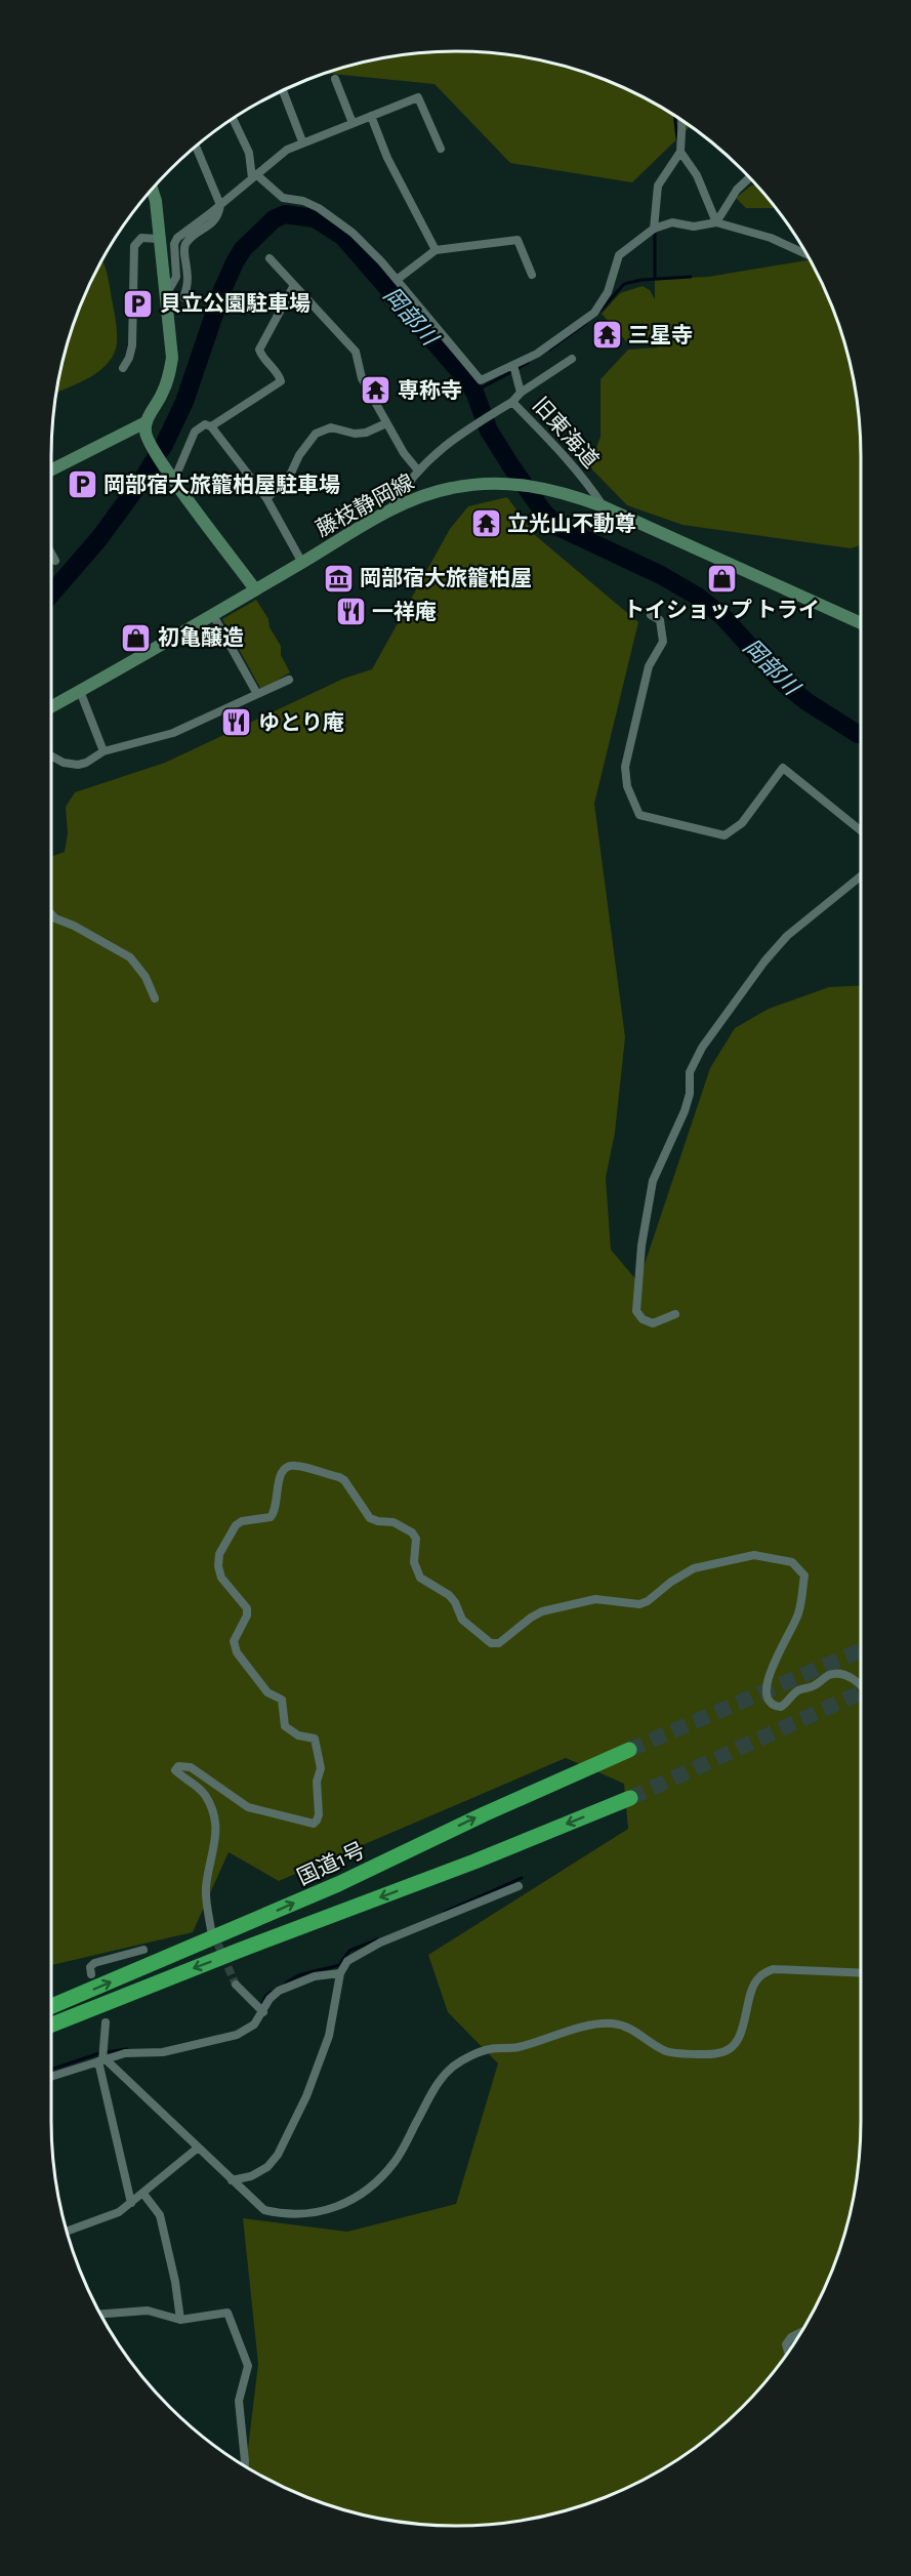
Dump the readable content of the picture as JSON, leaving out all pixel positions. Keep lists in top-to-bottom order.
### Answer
{
  "streets": {
    "highway": ["国道1号"],
    "main road": ["藤枝静岡線"],
    "street": ["旧東海道"]
  },
  "crossings": [
    ["旧東海道", "藤枝静岡線"]
  ],
  "water": ["岡部川"],
  "places": {
    "parking": ["貝立公園駐車場", "岡部宿大旅籠柏屋駐車場"],
    "temple": ["三星寺", "専称寺", "立光山不動尊"],
    "museum": ["岡部宿大旅籠柏屋"],
    "shop": ["トイショップ トライ", "初亀醸造"],
    "restaurant": ["一祥庵", "ゆとり庵"]
  }
}
